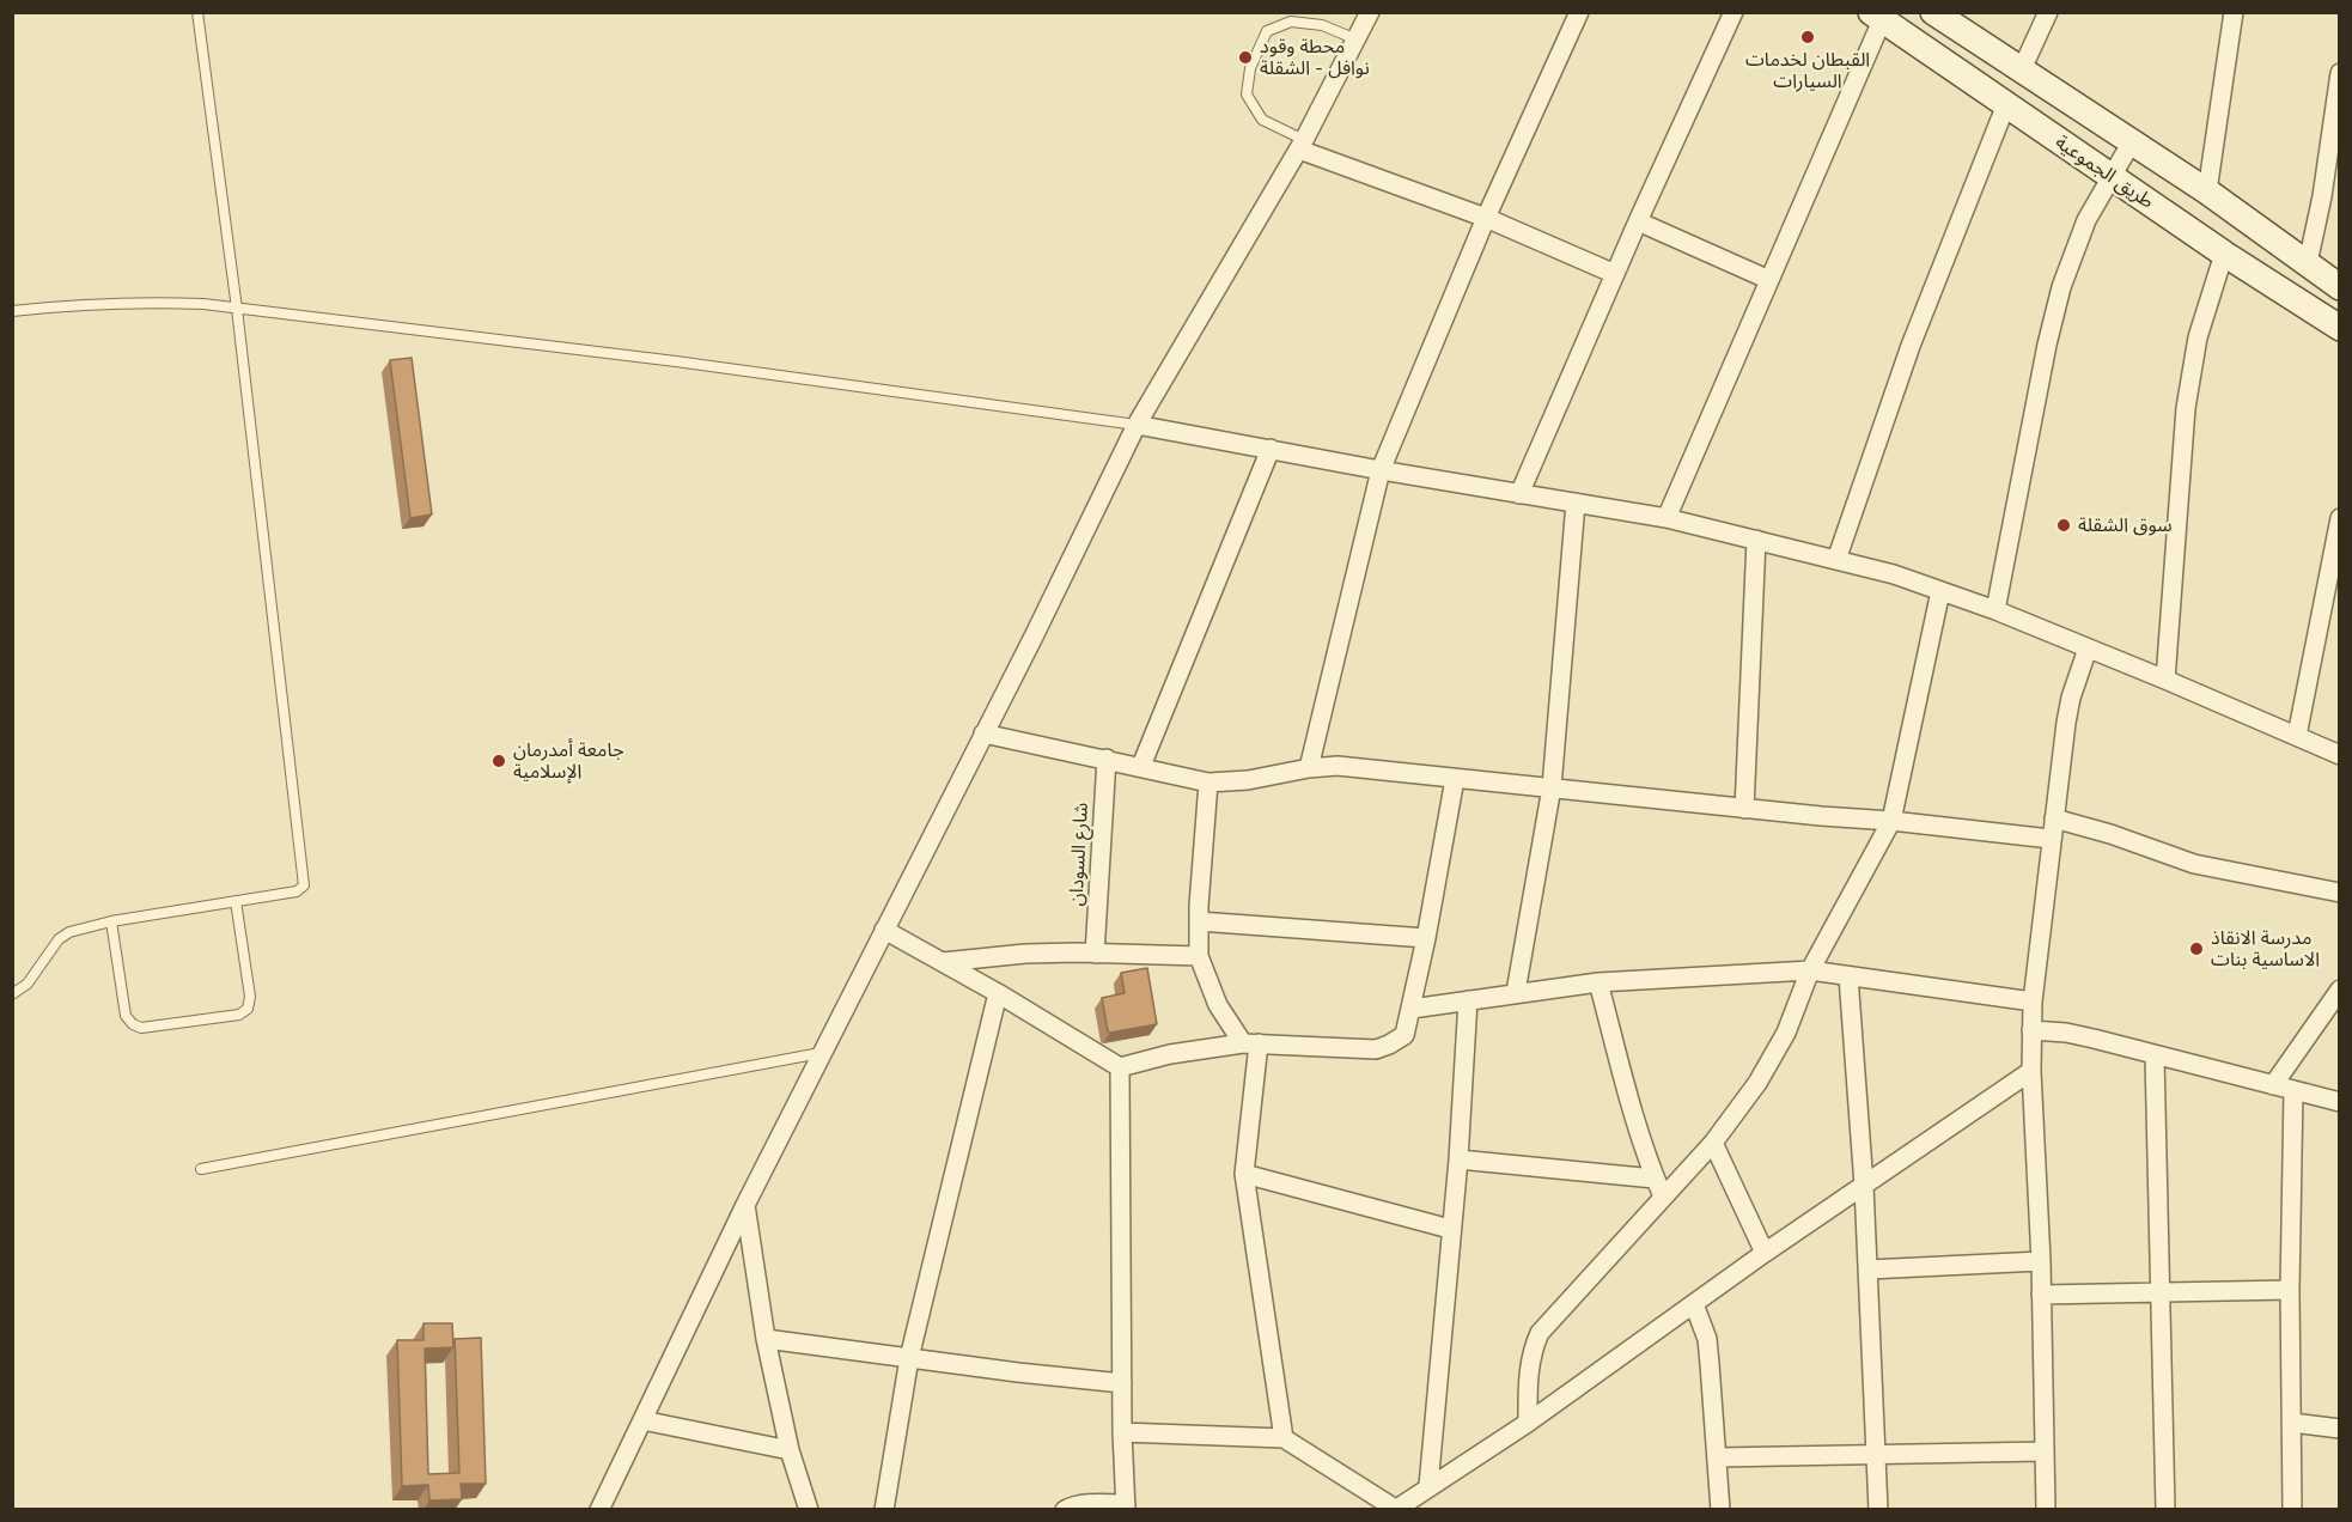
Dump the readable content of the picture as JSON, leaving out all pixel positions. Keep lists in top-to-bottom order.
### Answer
{
  "streets": {
    "main road": ["طريق الجموعية"],
    "street": ["شارع السودان"]
  },
  "places": [
    "القبطان لخدمات السيارات",
    "محطة وقود نوافل - الشقلة",
    "سوق الشقلة",
    "جامعة أمدرمان الإسلامية",
    "مدرسة الانقاذ الاساسية بنات"
  ]
}
